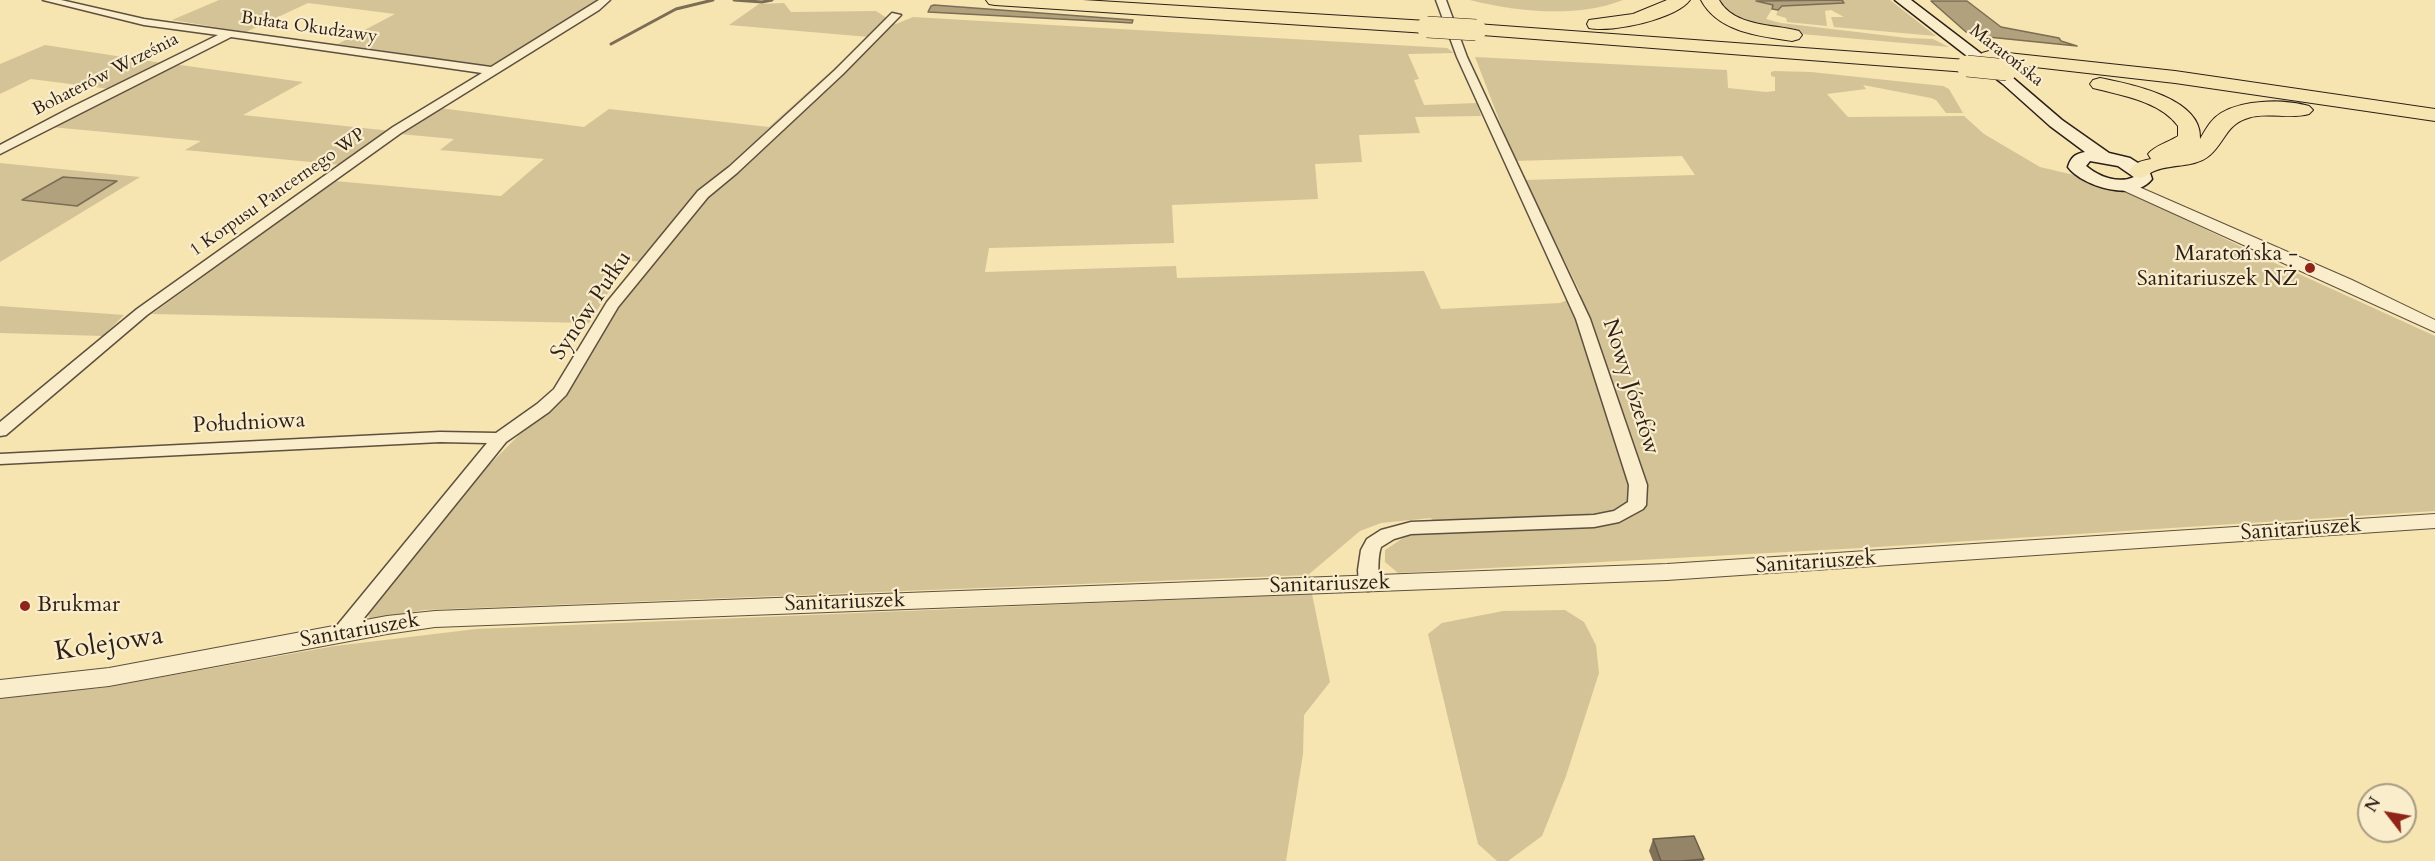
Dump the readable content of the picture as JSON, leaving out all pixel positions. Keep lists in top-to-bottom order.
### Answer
{
  "streets": {
    "main road": ["Maratońska"],
    "street": [
      "Bułata Okudżawy",
      "Bohaterów Września",
      "1 Korpusu Pancernego WP",
      "Synów Pułku",
      "Nowy Józefów",
      "Południowa",
      "Sanitariuszek",
      "Kolejowa"
    ]
  },
  "crossings": [
    ["Bułata Okudżawy", "Bohaterów Września"],
    ["Bułata Okudżawy", "1 Korpusu Pancernego WP"],
    ["Synów Pułku", "Południowa"],
    ["Synów Pułku", "Sanitariuszek"],
    ["Nowy Józefów", "Sanitariuszek"],
    ["Sanitariuszek", "Kolejowa"]
  ],
  "places": ["Maratońska - Sanitariuszek NŻ", "Brukmar"],
  "north": "top left"
}
